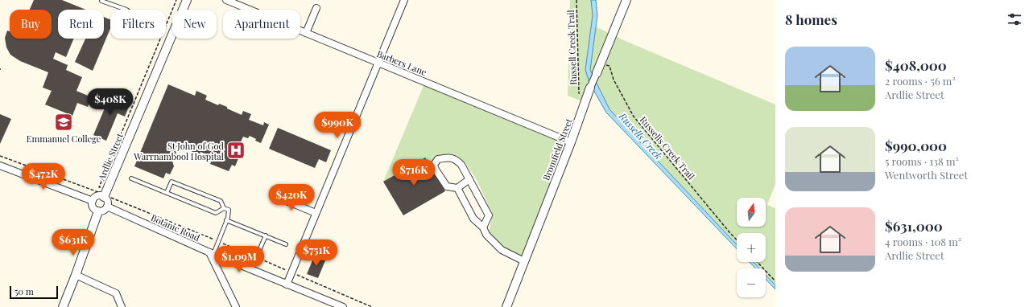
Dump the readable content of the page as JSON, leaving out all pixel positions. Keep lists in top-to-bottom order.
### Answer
{
  "streets": {
    "street": [
      "Barbers Lane",
      "Bromfield Street",
      "Ardlie Street",
      "Botanic Road"
    ],
    "path": ["Russell Creek Trail", "Russells Creek Trail"]
  },
  "crossings": [
    ["Barbers Lane", "Bromfield Street"],
    ["Russells Creek Trail", "Bromfield Street"],
    ["Ardlie Street", "Botanic Road"]
  ],
  "water": ["Russells Creek"],
  "places": {
    "school or university": ["Emmanuel College"],
    "hospital": ["St John of God Warrnambool Hospital"]
  },
  "scale_bar": "50 m",
  "north": "top",
  "page": {
    "heading": "8 homes",
    "chip": [
      "Buy",
      "Rent",
      "Filters",
      "New",
      "Apartment"
    ],
    "list": [
      {
        "name": "$408,000",
        "note": "2 rooms · 56 m² · Ardlie Street"
      },
      {
        "name": "$990,000",
        "note": "5 rooms · 138 m² · Wentworth Street"
      },
      {
        "name": "$631,000",
        "note": "4 rooms · 108 m² · Ardlie Street"
      }
    ],
    "price": [
      "$408K",
      "$990K",
      "$716K",
      "$472K",
      "$420K",
      "$631K",
      "$751K",
      "$1.09M"
    ],
    "map_buttons": ["+", "−"],
    "scale": "50 m"
  }
}
